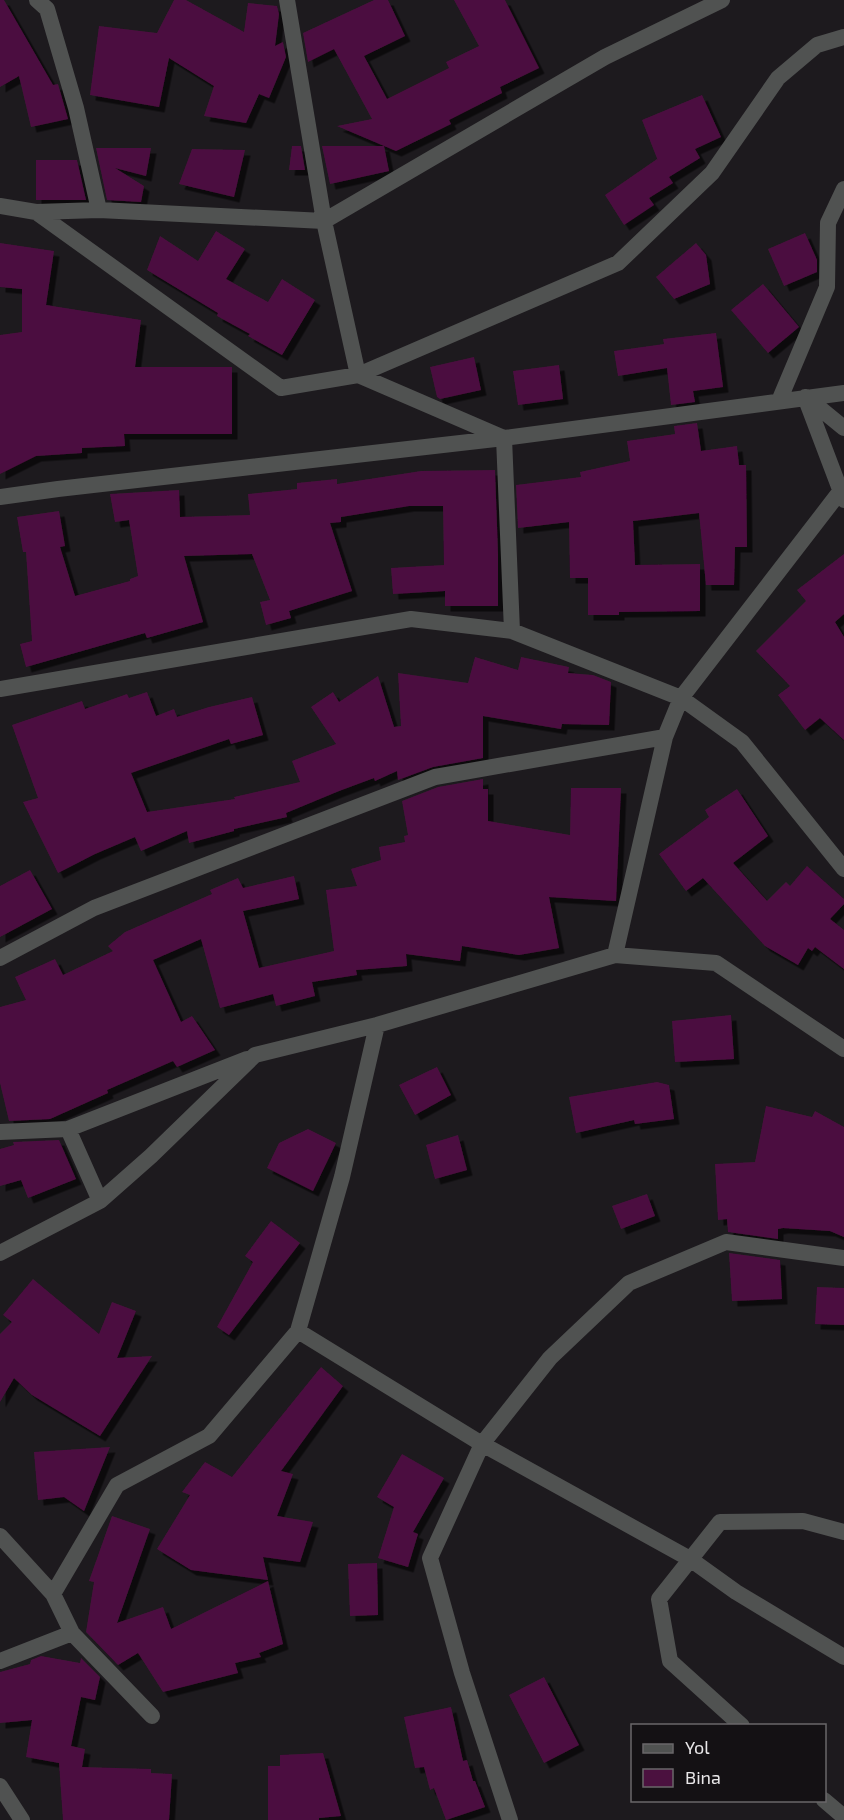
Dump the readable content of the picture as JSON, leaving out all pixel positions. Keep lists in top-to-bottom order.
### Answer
{
  "legend": ["Yol", "Bina"]
}
